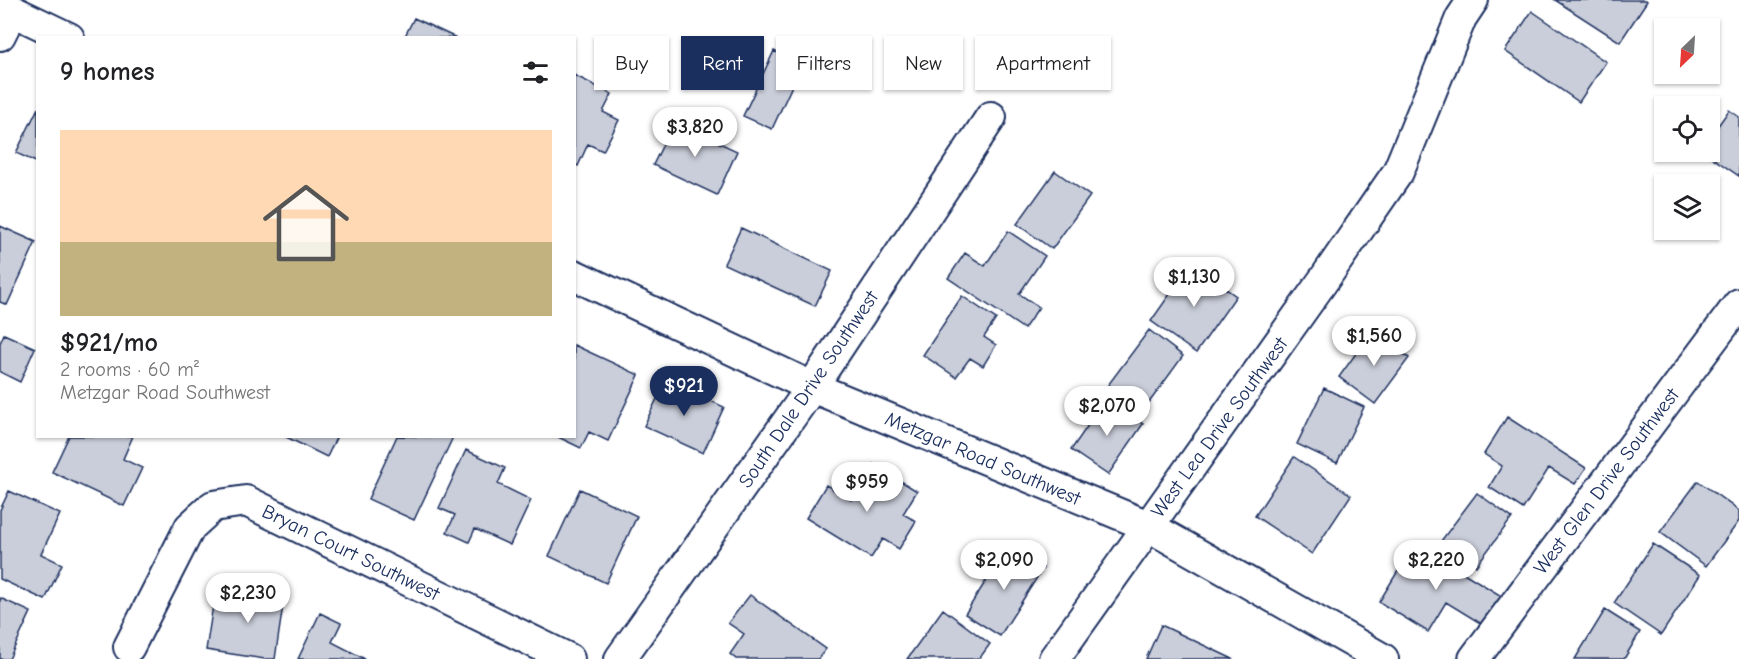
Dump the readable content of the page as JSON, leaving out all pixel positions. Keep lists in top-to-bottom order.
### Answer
{
  "streets": {
    "street": [
      "South Dale Drive Southwest",
      "West Lea Drive Southwest",
      "Metzgar Road Southwest",
      "West Glen Drive Southwest",
      "Bryan Court Southwest"
    ]
  },
  "crossings": [
    ["South Dale Drive Southwest", "Metzgar Road Southwest"],
    ["West Lea Drive Southwest", "Metzgar Road Southwest"]
  ],
  "north": "bottom left",
  "page": {
    "chip": [
      "Buy",
      "Rent",
      "Filters",
      "New",
      "Apartment"
    ],
    "heading": "9 homes",
    "price": [
      "$3,820",
      "$1,130",
      "$1,560",
      "$921",
      "$2,070",
      "$959",
      "$2,090",
      "$2,220",
      "$2,230"
    ],
    "list": [
      {
        "name": "$921/mo",
        "note": "2 rooms · 60 m² · Metzgar Road Southwest"
      }
    ]
  }
}
